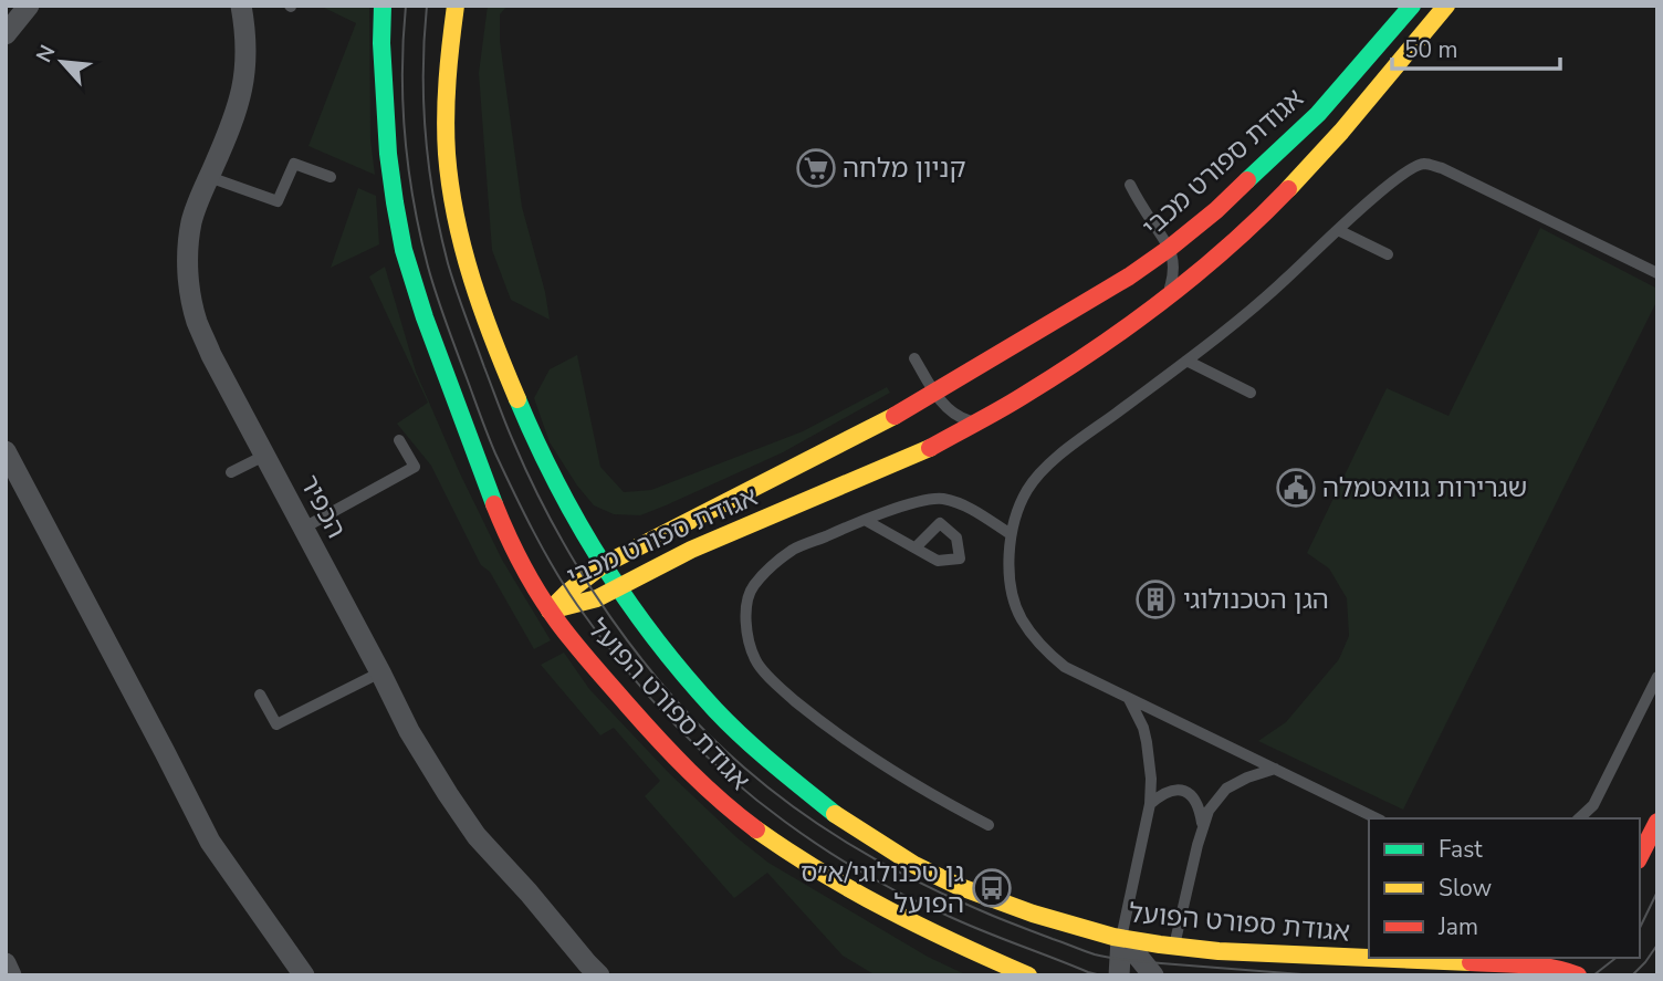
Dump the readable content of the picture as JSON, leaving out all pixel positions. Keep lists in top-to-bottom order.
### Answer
{
  "streets": {
    "street": ["אגודת ספורט מכבי", "הכפיר", "אגודת ספורט הפועל"]
  },
  "crossings": [
    ["אגודת ספורט מכבי", "אגודת ספורט הפועל"]
  ],
  "places": {
    "supermarket": ["קניון מלחה"],
    "public building": ["שגרירות גוואטמלה"],
    "building": ["הגן הטכנולוגי"],
    "bus stop": ["גן טכנולוגי/א״ס הפועל"]
  },
  "legend": ["Fast", "Slow", "Jam"],
  "scale_bar": "50 m",
  "north": "top left"
}
